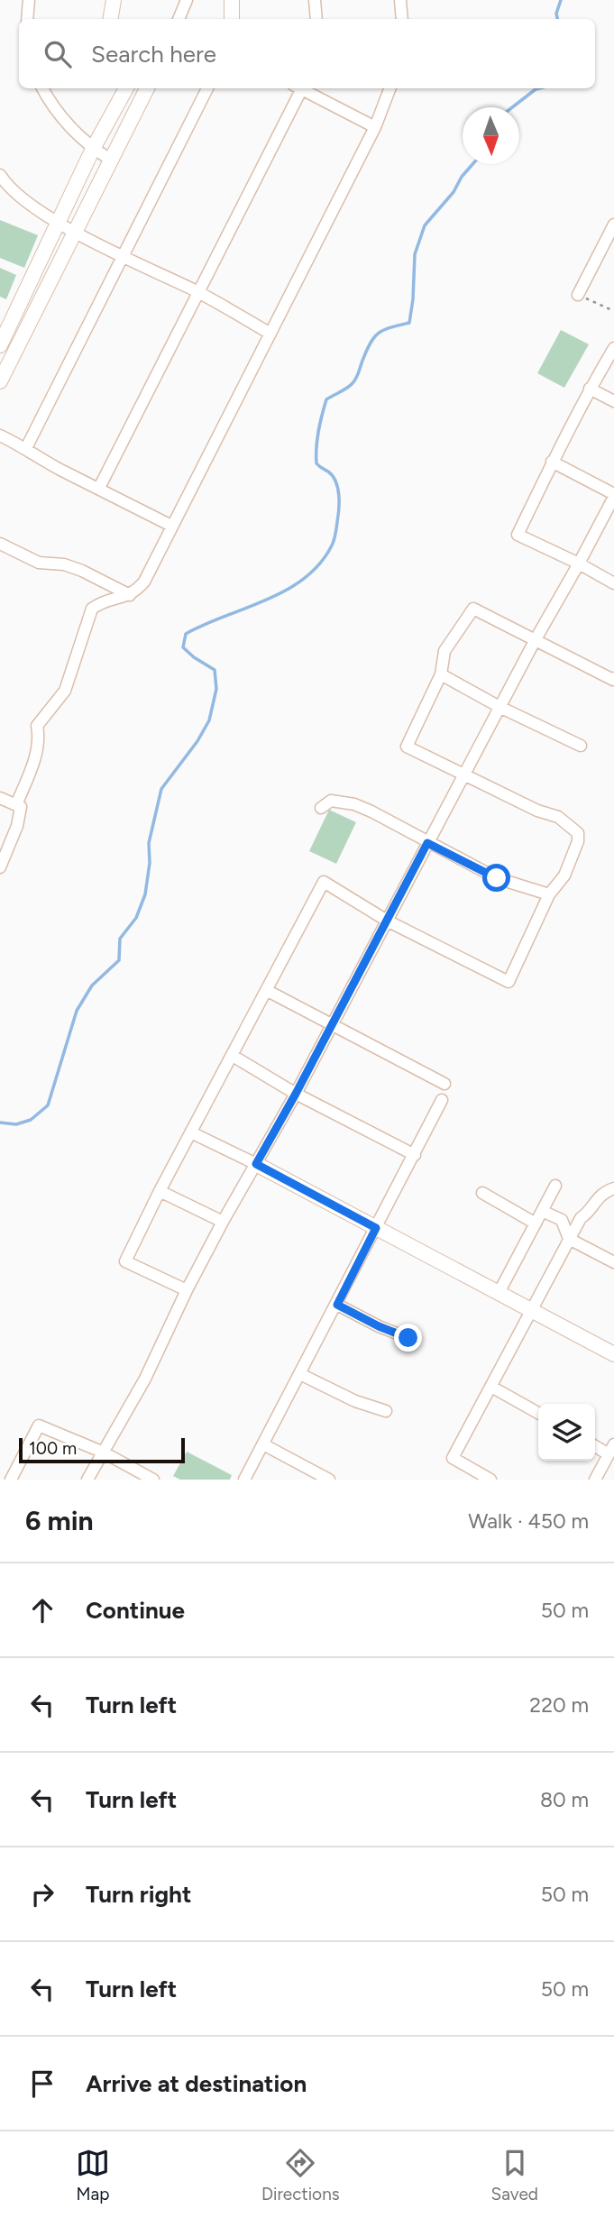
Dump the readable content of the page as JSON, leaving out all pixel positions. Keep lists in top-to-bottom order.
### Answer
{
  "scale_bar": "100 m",
  "north": "bottom",
  "page": {
    "search": "Search here",
    "scale": "100 m",
    "heading": ["6 min", "Walk · 450 m"],
    "list": [
      ["Continue", "50 m"],
      ["Turn left", "220 m"],
      ["Turn left", "80 m"],
      ["Turn right", "50 m"],
      ["Turn left", "50 m"],
      "Arrive at destination"
    ],
    "nav": ["Map", "Directions", "Saved"]
  }
}
